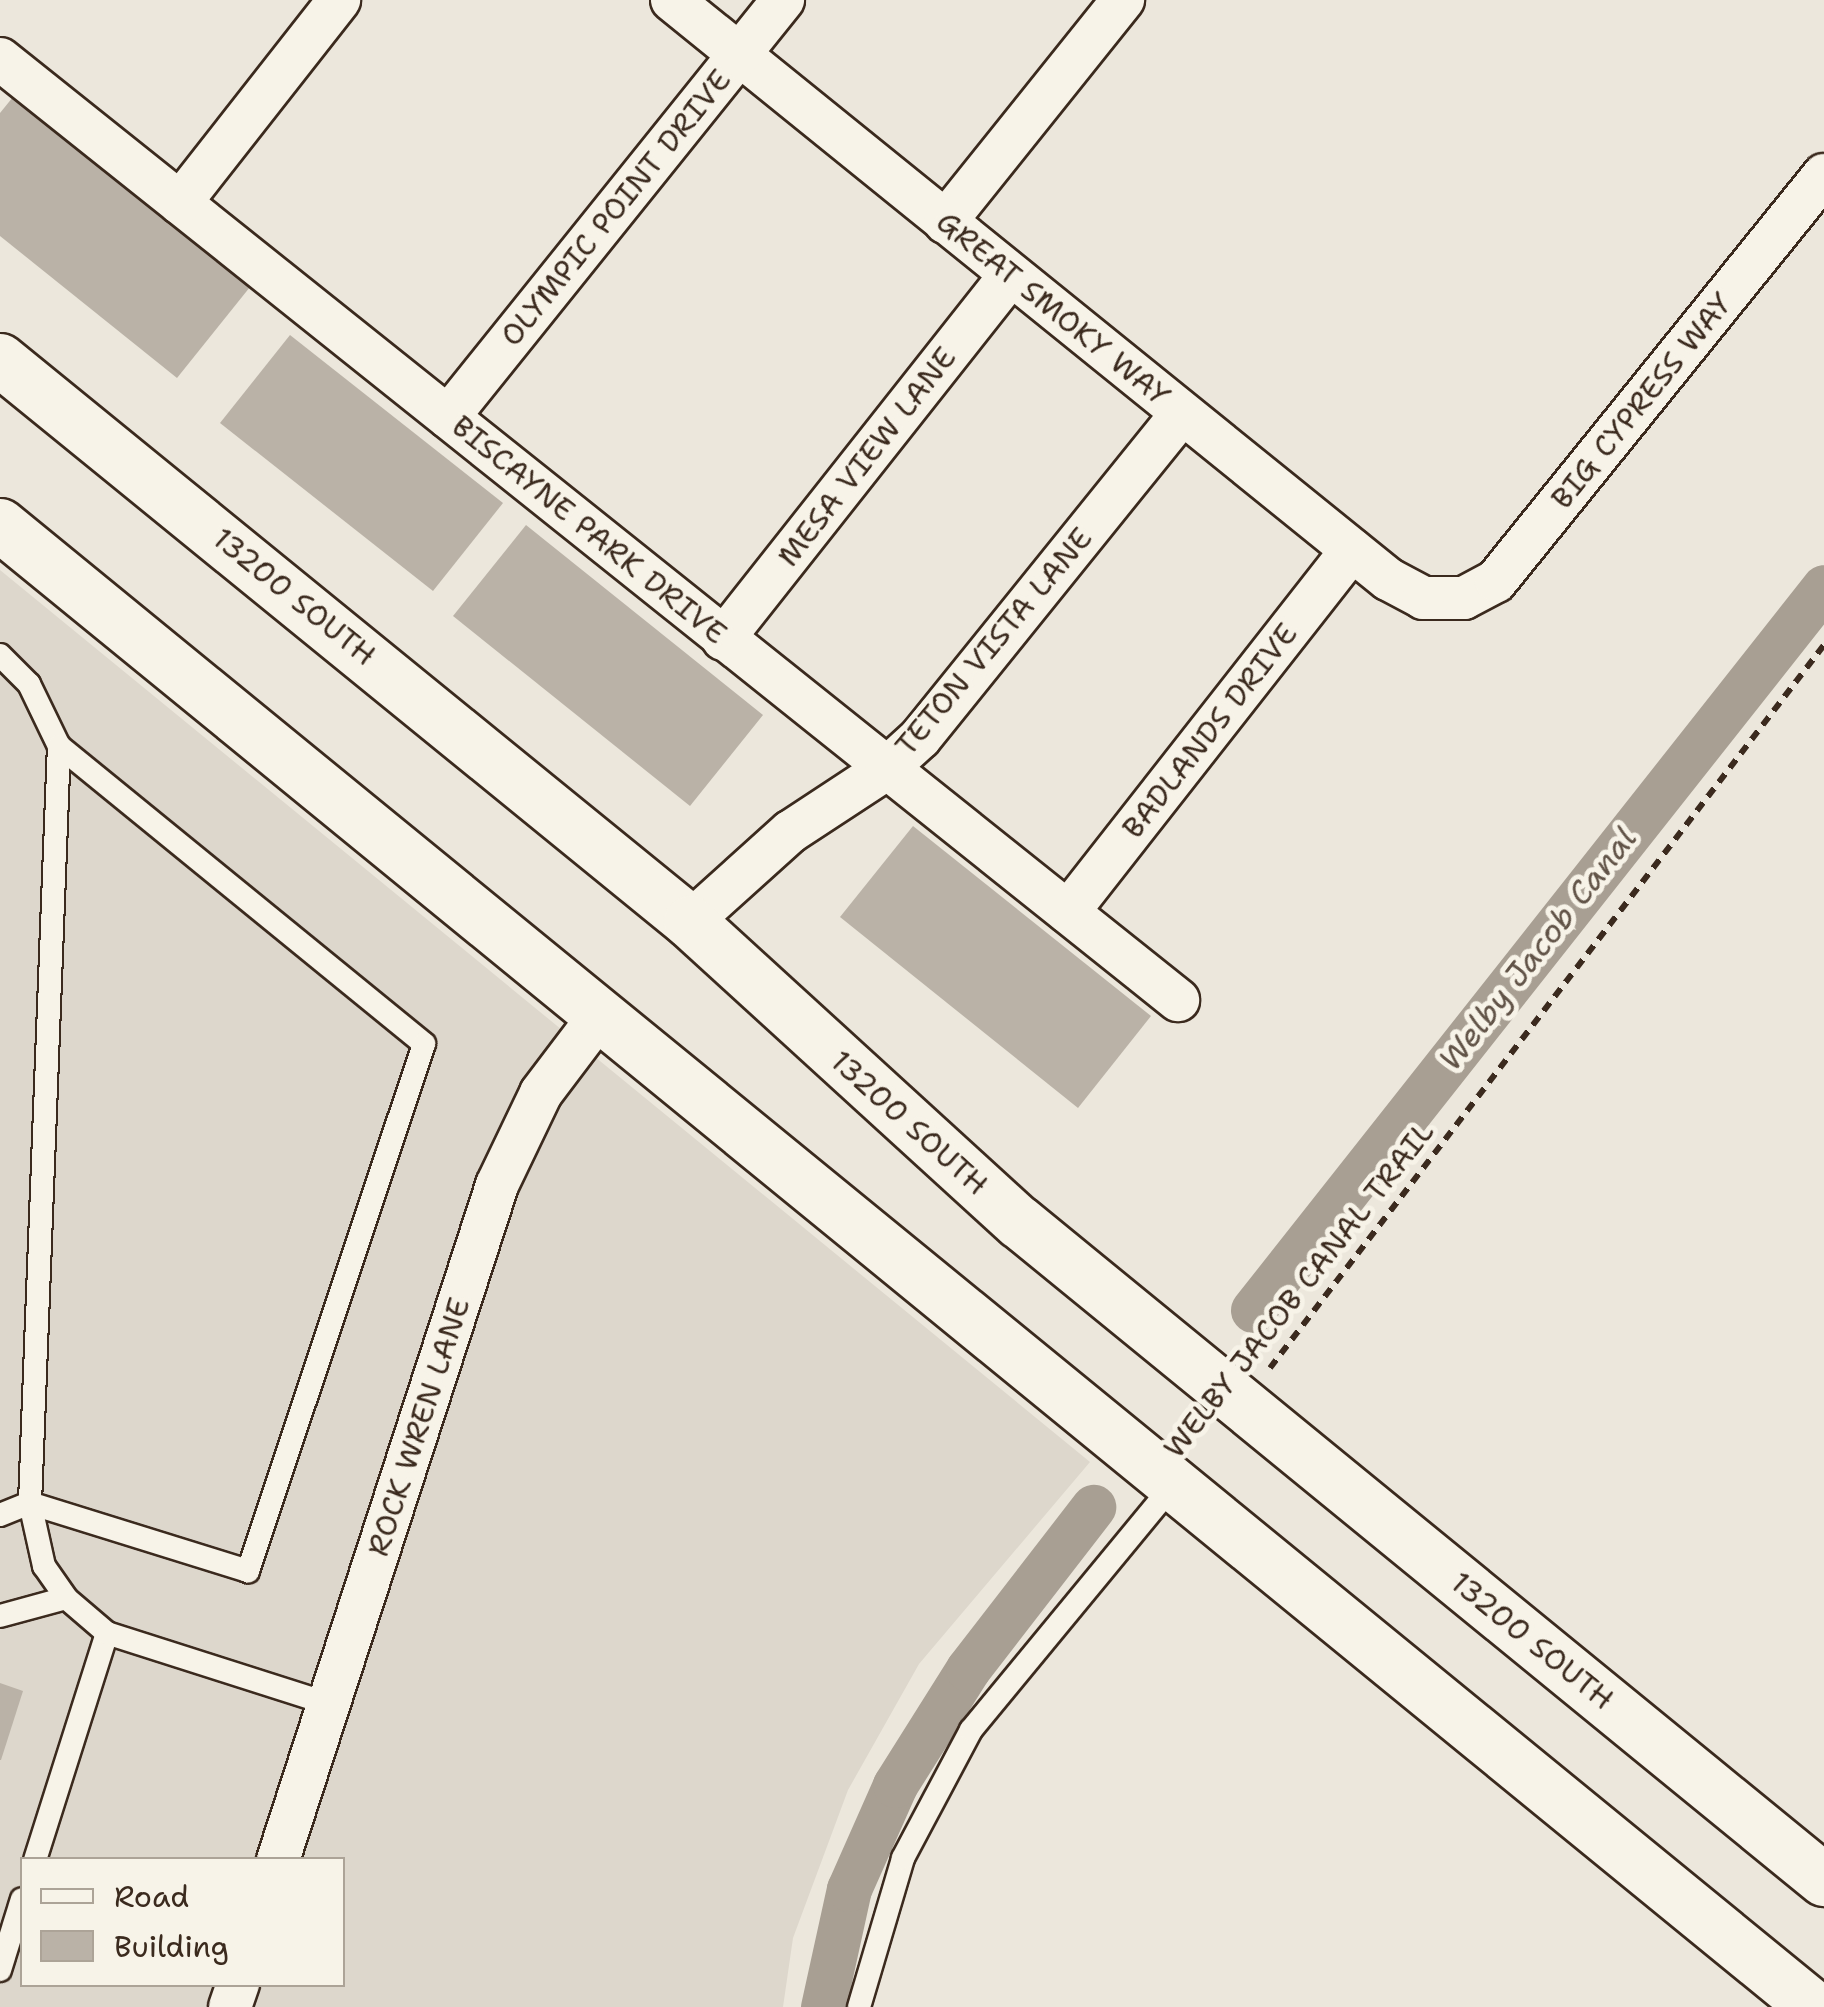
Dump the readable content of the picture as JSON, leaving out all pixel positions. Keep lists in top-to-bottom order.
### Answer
{
  "streets": {
    "street": [
      "OLYMPIC POINT DRIVE",
      "GREAT SMOKY WAY",
      "BIG CYPRESS WAY",
      "MESA VIEW LANE",
      "BISCAYNE PARK DRIVE",
      "13200 SOUTH",
      "TETON VISTA LANE",
      "BADLANDS DRIVE",
      "ROCK WREN LANE"
    ],
    "path": ["WELBY JACOB CANAL TRAIL"]
  },
  "crossings": [
    ["OLYMPIC POINT DRIVE", "GREAT SMOKY WAY"],
    ["OLYMPIC POINT DRIVE", "BISCAYNE PARK DRIVE"],
    ["GREAT SMOKY WAY", "BIG CYPRESS WAY"],
    ["GREAT SMOKY WAY", "MESA VIEW LANE"],
    ["GREAT SMOKY WAY", "TETON VISTA LANE"],
    ["GREAT SMOKY WAY", "BADLANDS DRIVE"],
    ["MESA VIEW LANE", "BISCAYNE PARK DRIVE"],
    ["BISCAYNE PARK DRIVE", "TETON VISTA LANE"],
    ["BISCAYNE PARK DRIVE", "BADLANDS DRIVE"],
    ["13200 SOUTH", "TETON VISTA LANE"],
    ["13200 SOUTH", "WELBY JACOB CANAL TRAIL"]
  ],
  "water": ["Welby Jacob Canal"],
  "legend": ["Road", "Building"]
}
